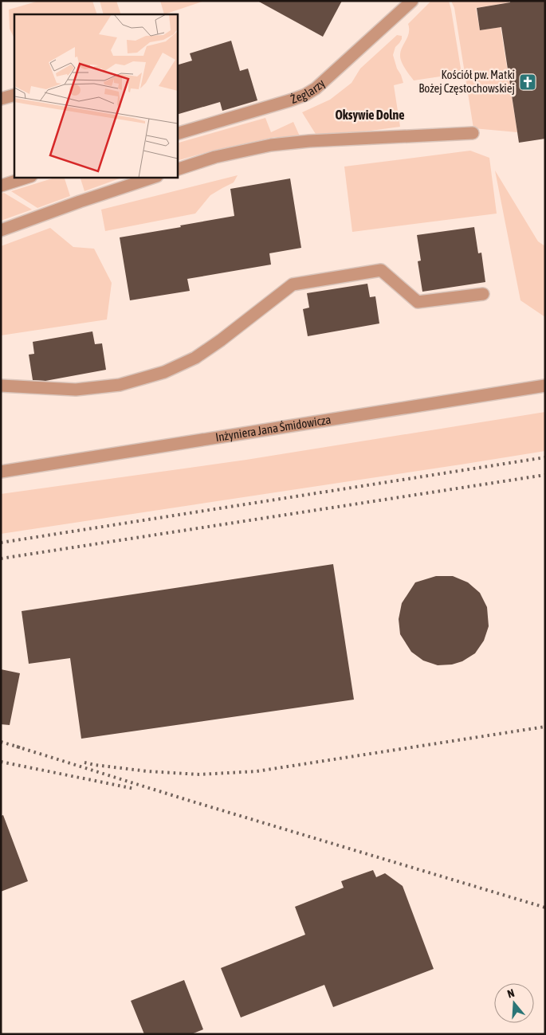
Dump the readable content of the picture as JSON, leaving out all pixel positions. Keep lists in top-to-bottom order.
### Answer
{
  "streets": {
    "street": ["Żeglarzy", "Inżyniera Jana Śmidowicza"]
  },
  "districts": ["Oksywie Dolne"],
  "places": {
    "church": ["Kościół pw. Matki Bożej Częstochowskiej"]
  },
  "north": "top"
}
